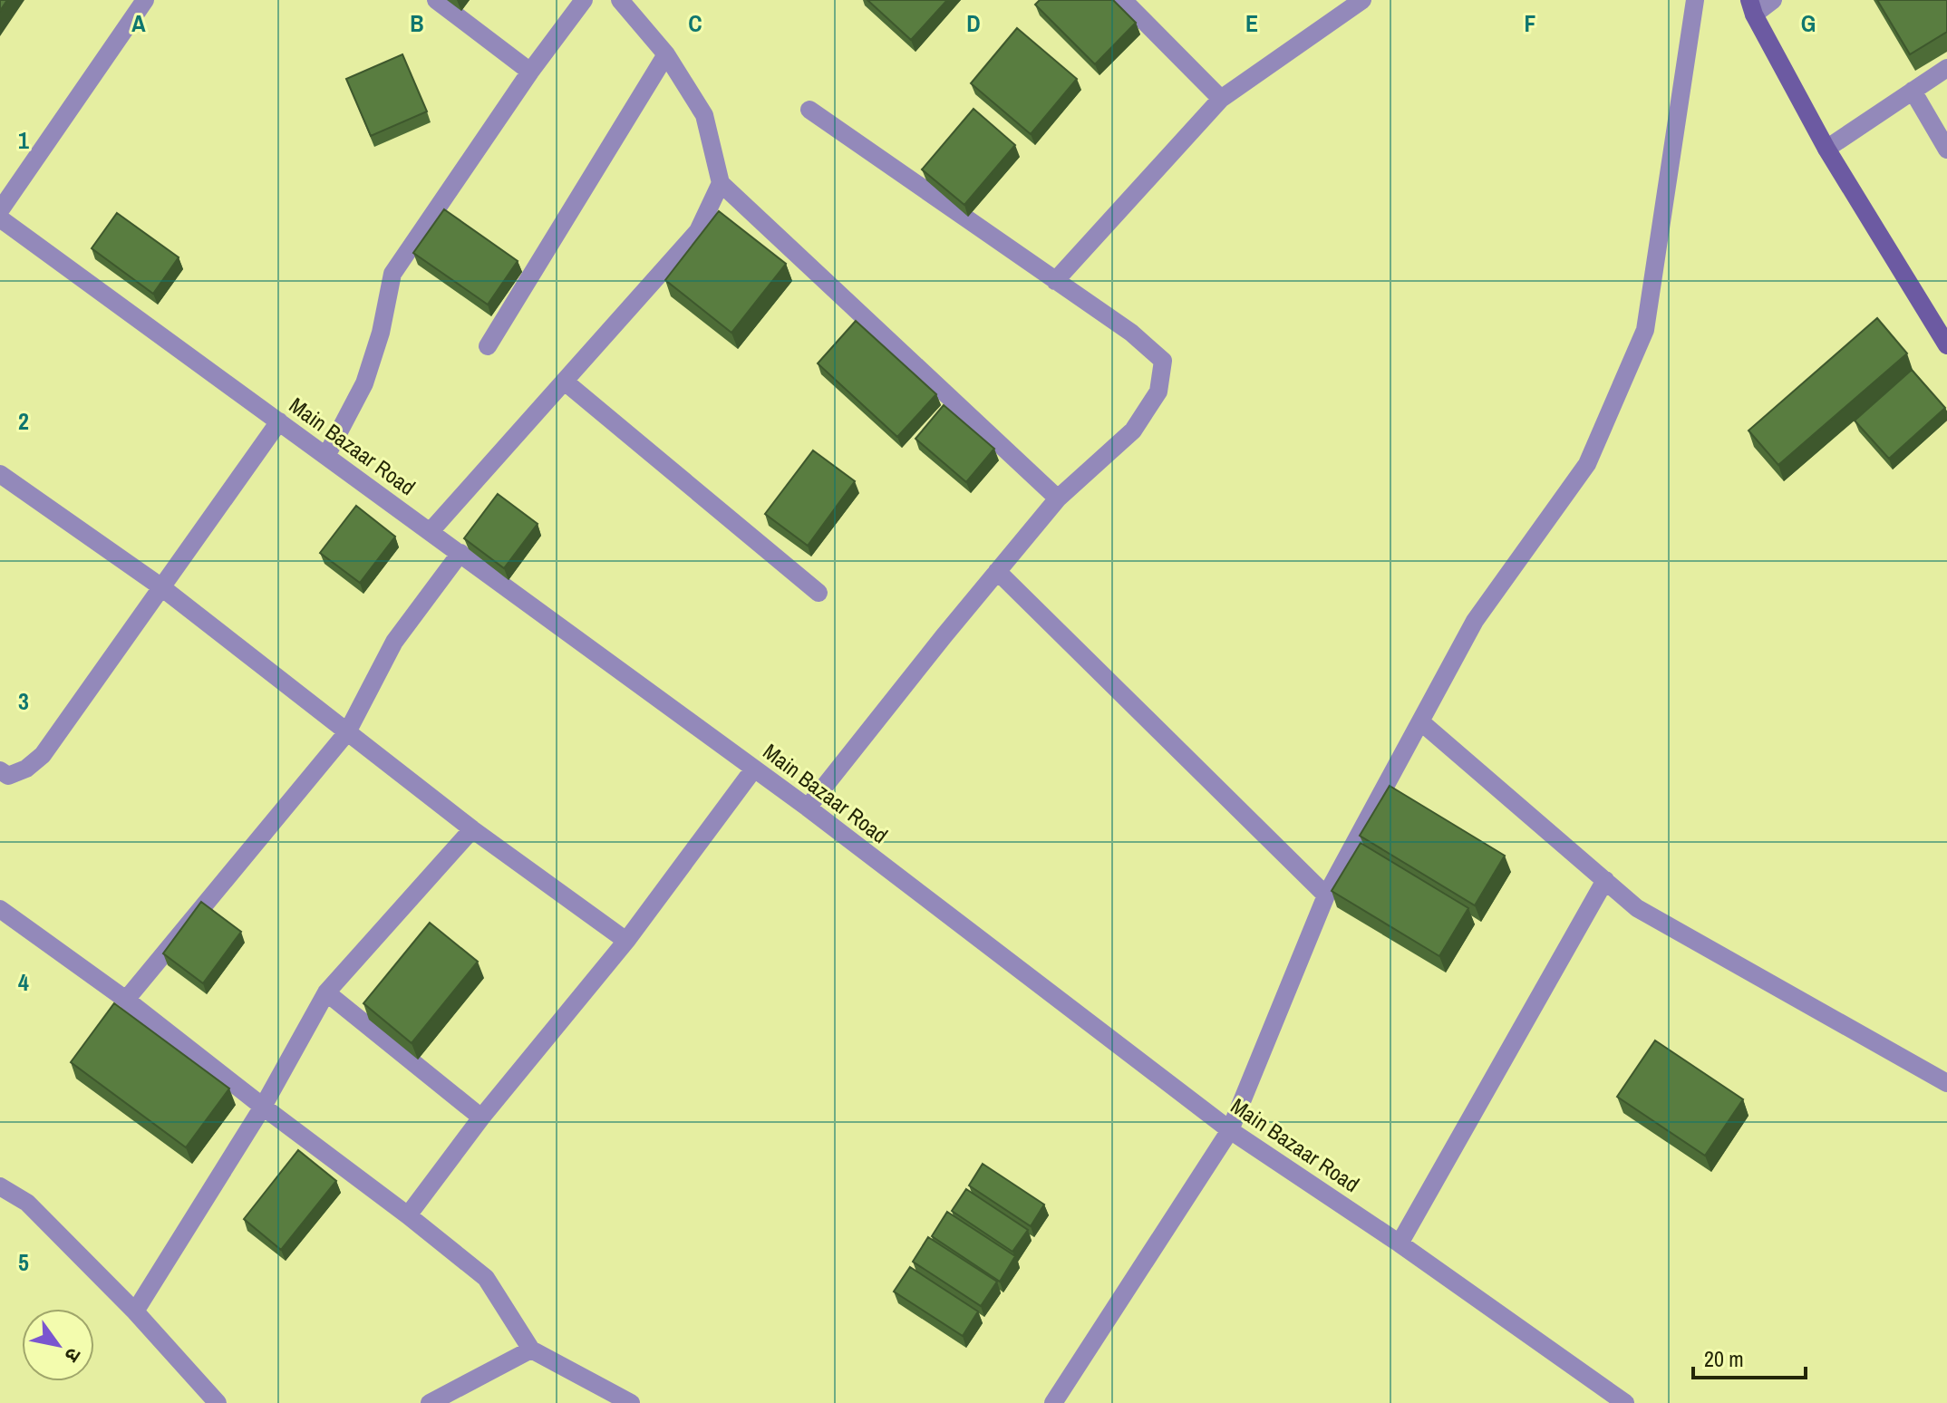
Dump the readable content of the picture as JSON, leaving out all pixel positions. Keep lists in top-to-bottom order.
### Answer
{
  "streets": {
    "street": ["Main Bazaar Road"]
  },
  "scale_bar": "20 m",
  "north": "bottom right",
  "grid": {
    "columns": [
      "A",
      "B",
      "C",
      "D",
      "E",
      "F",
      "G"
    ],
    "rows": [
      "1",
      "2",
      "3",
      "4",
      "5"
    ]
  }
}
